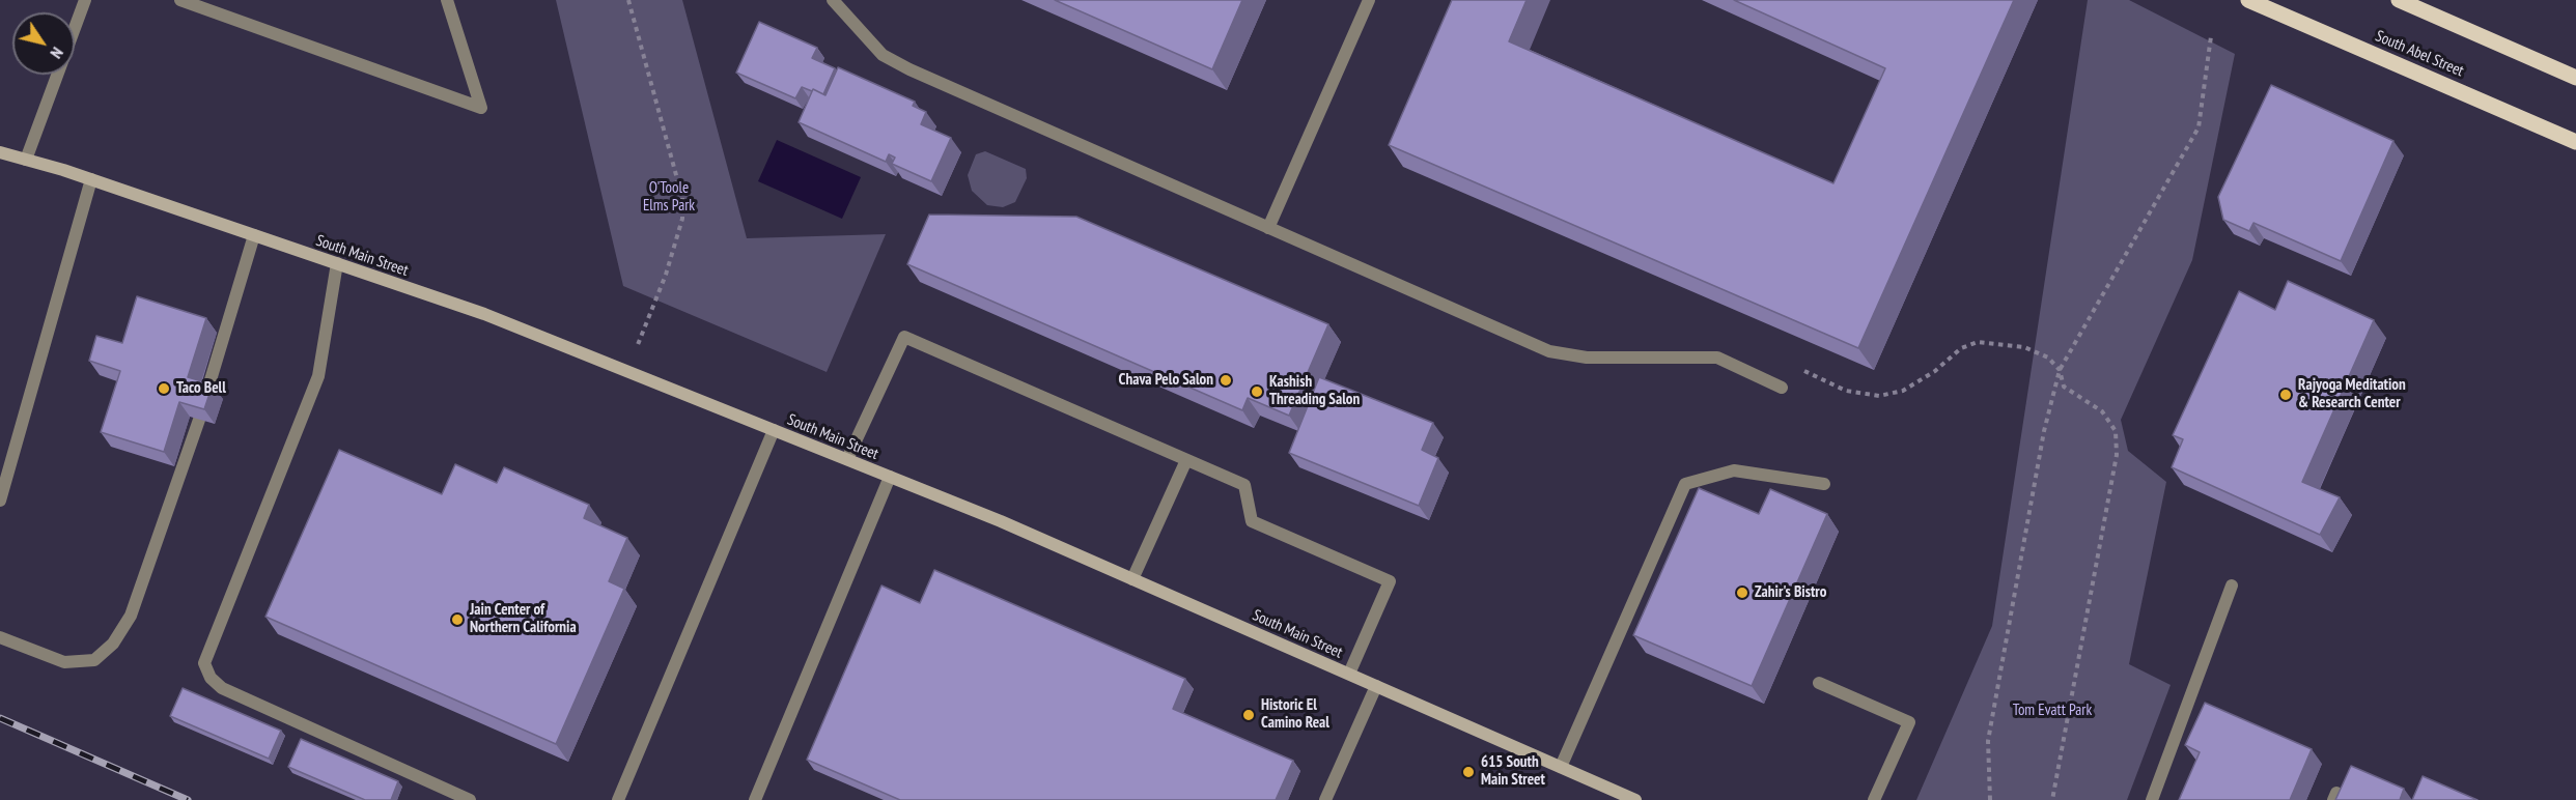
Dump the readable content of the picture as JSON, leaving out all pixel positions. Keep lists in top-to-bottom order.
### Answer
{
  "streets": {
    "main road": ["South Abel Street", "South Main Street"]
  },
  "parks": ["O'Toole Elms Park", "Tom Evatt Park"],
  "places": [
    "Chava Pelo Salon",
    "Taco Bell",
    "Kashish Threading Salon",
    "Rajyoga Meditation & Research Center",
    "Zahir's Bistro",
    "Jain Center of Northern California",
    "Historic El Camino Real",
    "615 South Main Street"
  ],
  "north": "bottom right"
}
